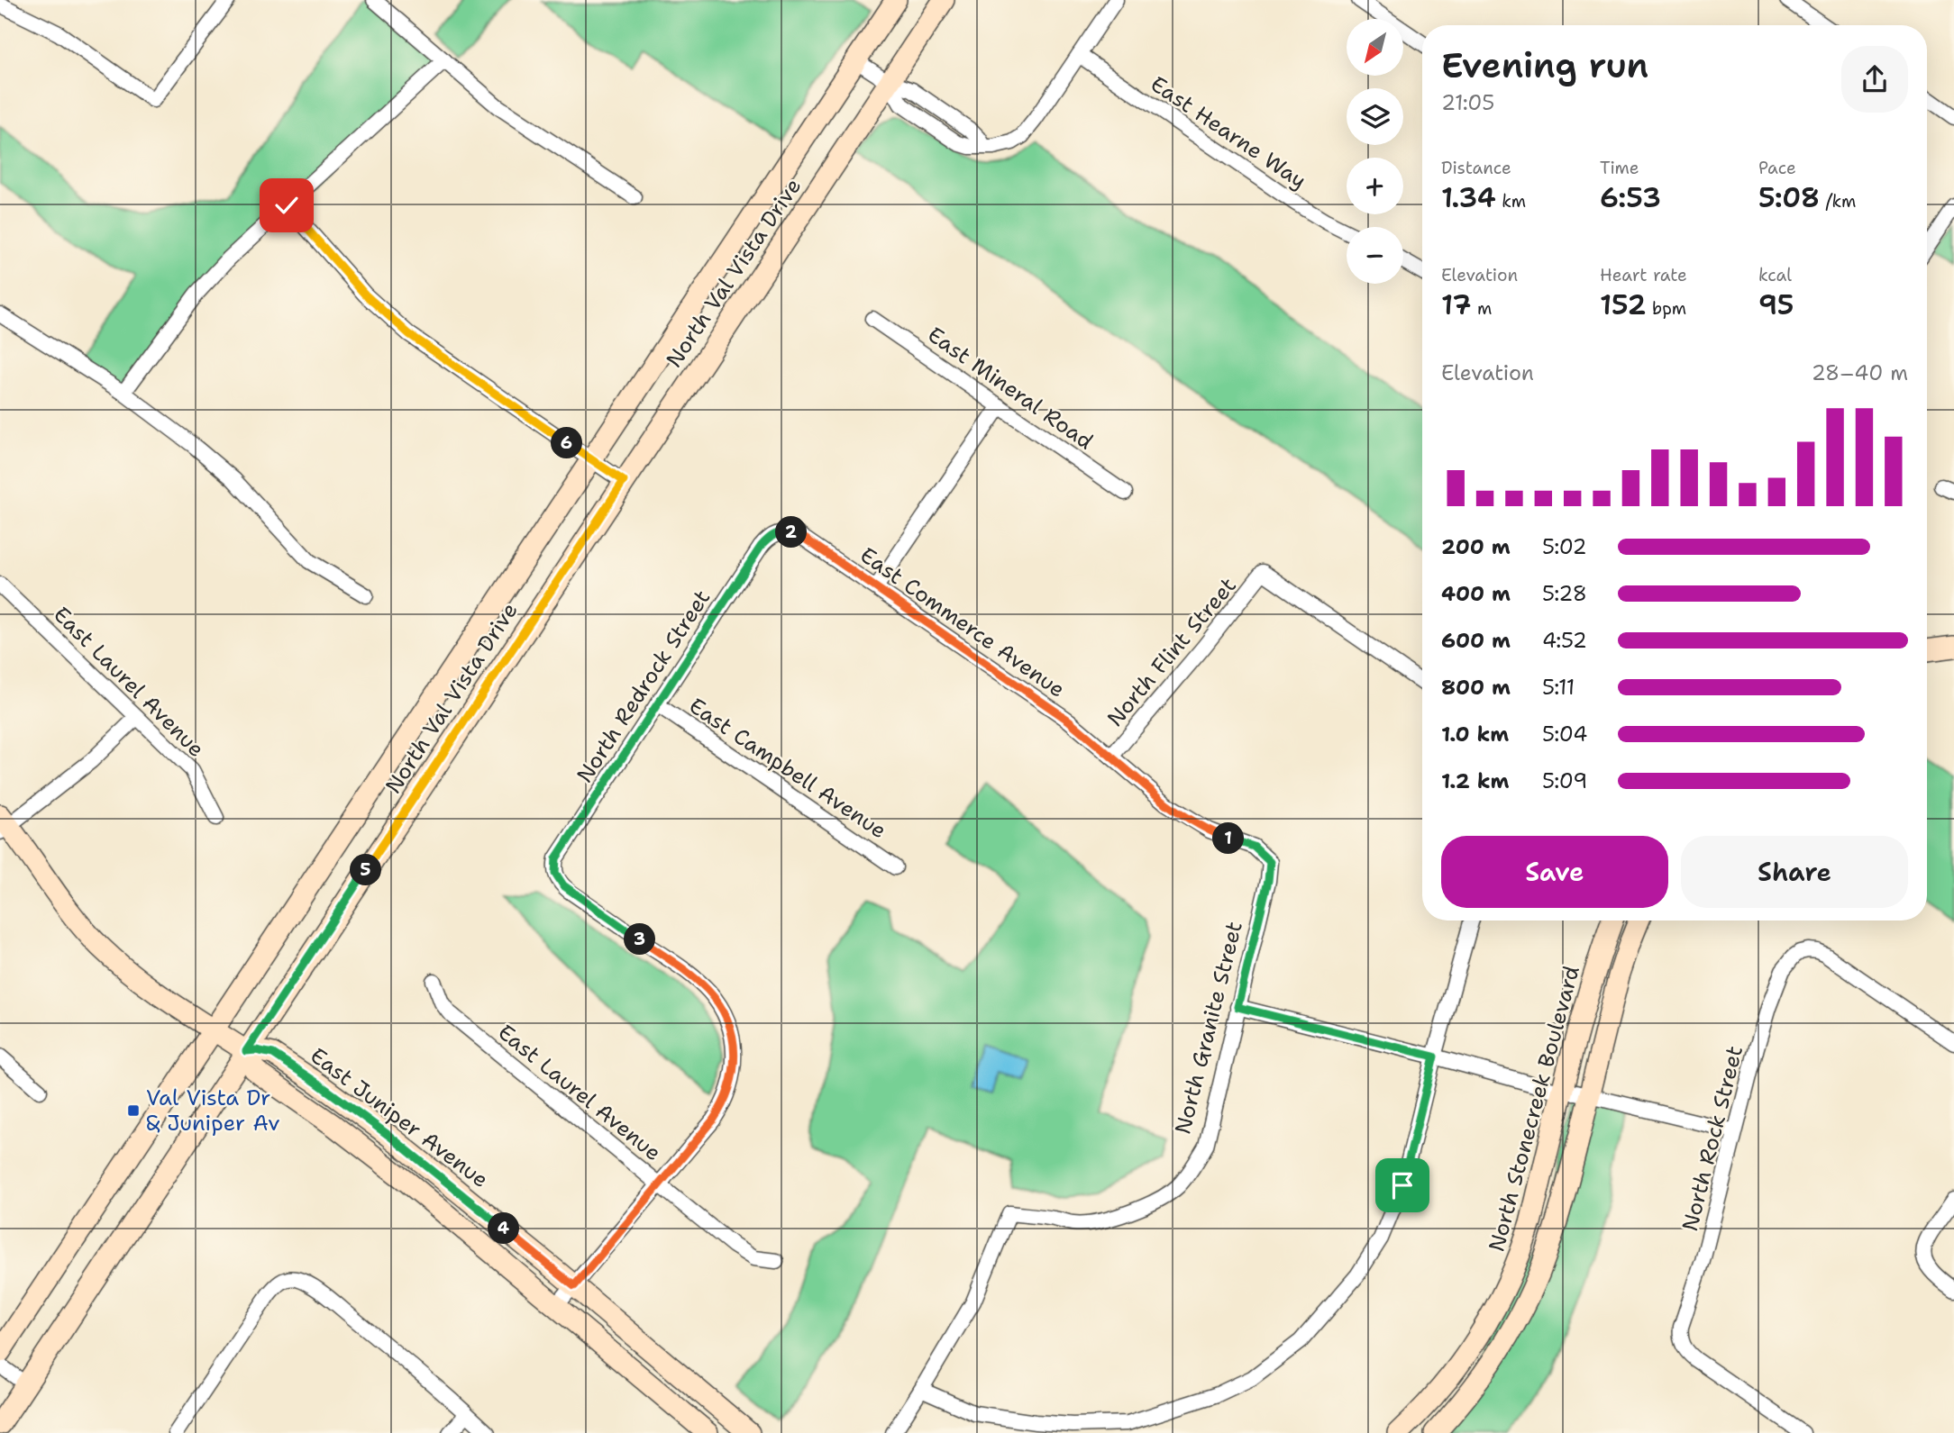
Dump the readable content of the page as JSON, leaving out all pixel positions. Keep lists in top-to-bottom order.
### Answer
{
  "streets": {
    "main road": ["North Val Vista Drive", "North Stonecreek Boulevard", "East Juniper Avenue"],
    "street": [
      "East Hearne Way",
      "East Mineral Road",
      "East Commerce Avenue",
      "North Flint Street",
      "East Laurel Avenue",
      "North Redrock Street",
      "East Campbell Avenue",
      "North Granite Street",
      "North Rock Street"
    ]
  },
  "crossings": [
    ["North Val Vista Drive", "East Juniper Avenue"],
    ["East Commerce Avenue", "North Flint Street"],
    ["East Commerce Avenue", "North Redrock Street"],
    ["East Commerce Avenue", "North Granite Street"],
    ["East Laurel Avenue", "North Redrock Street"],
    ["North Redrock Street", "East Campbell Avenue"]
  ],
  "places": {
    "transit": ["Val Vista Dr & Juniper Av"]
  },
  "north": "bottom left",
  "page": {
    "map_buttons": ["+", "−"],
    "heading": ["Evening run", "21:05"],
    "stats": [
      ["Distance", "1.34 km"],
      ["Time", "6:53"],
      ["Pace", "5:08 /km"],
      ["Elevation", "17 m"],
      ["Heart rate", "152 bpm"],
      ["kcal", "95"]
    ],
    "chart": ["Elevation", "28–40 m"],
    "pins": [
      "6",
      "2",
      "1",
      "5",
      "3",
      "4"
    ],
    "list": [
      {
        "name": "200 m",
        "note": "5:02"
      },
      {
        "name": "400 m",
        "note": "5:28"
      },
      {
        "name": "600 m",
        "note": "4:52"
      },
      {
        "name": "800 m",
        "note": "5:11"
      },
      {
        "name": "1.0 km",
        "note": "5:04"
      },
      {
        "name": "1.2 km",
        "note": "5:09"
      }
    ],
    "buttons": ["Save", "Share"]
  }
}
